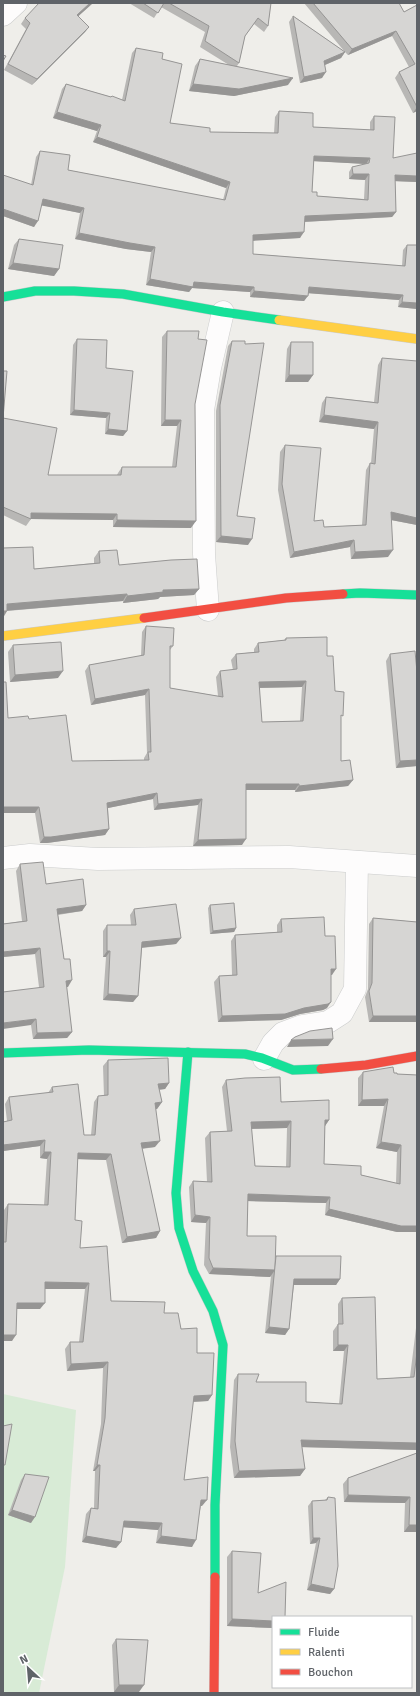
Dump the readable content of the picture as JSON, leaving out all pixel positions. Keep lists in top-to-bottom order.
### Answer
{
  "legend": ["Fluide", "Ralenti", "Bouchon"],
  "north": "top left"
}
